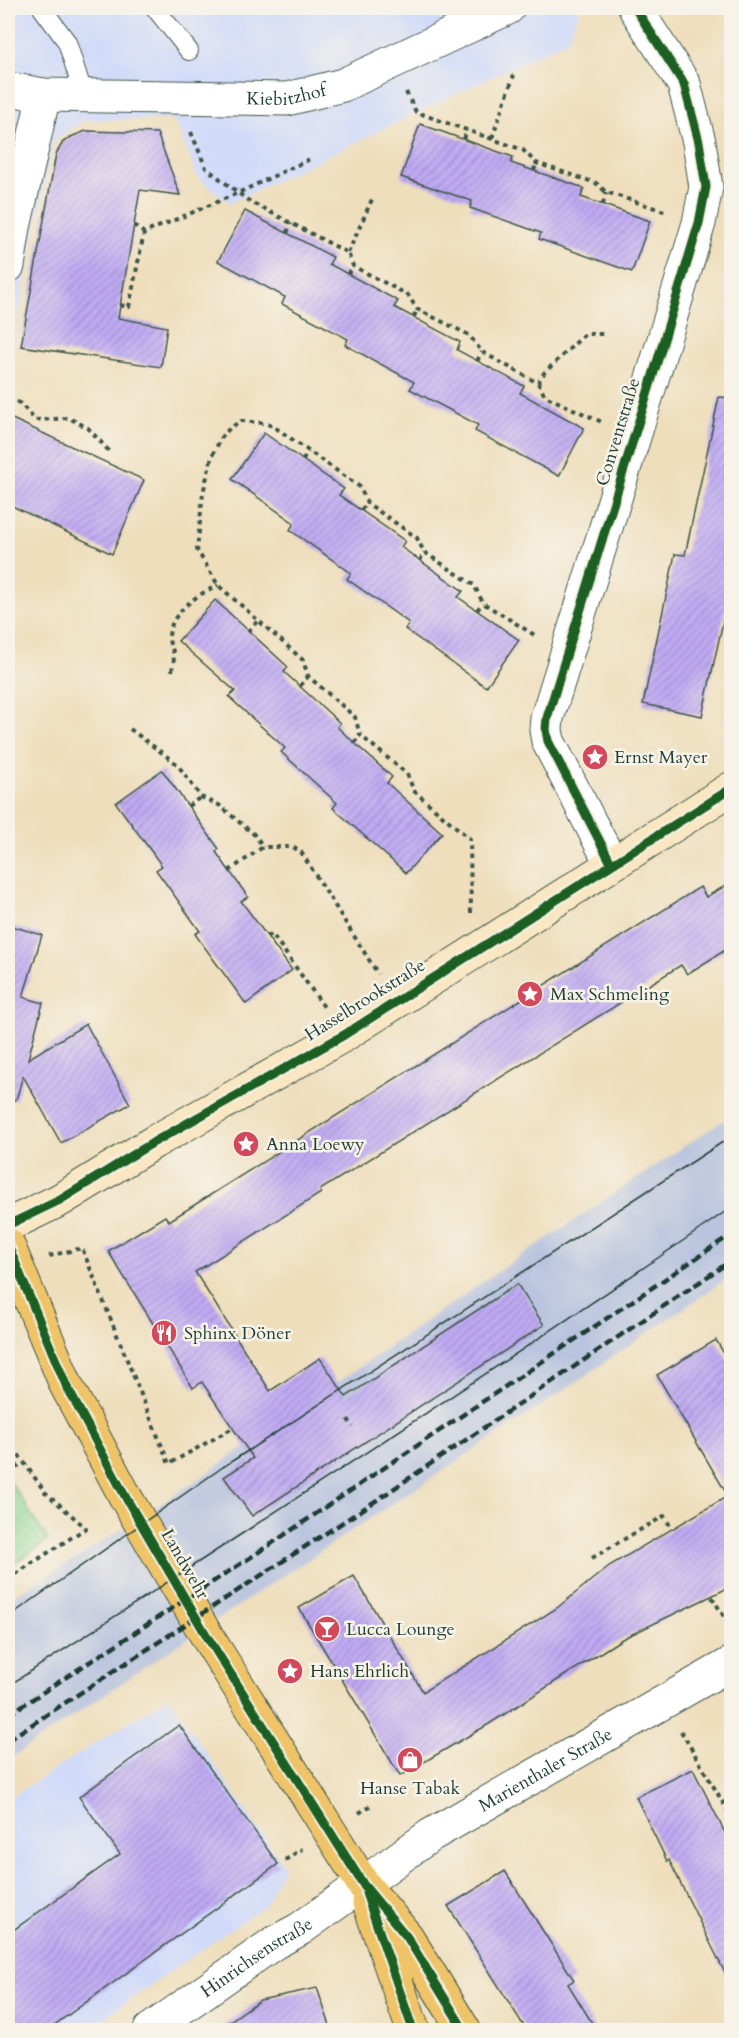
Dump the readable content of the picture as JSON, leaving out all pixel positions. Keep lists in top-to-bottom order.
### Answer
{
  "streets": {
    "main road": ["Landwehr"],
    "street": [
      "Kiebitzhof",
      "Conventstraße",
      "Hasselbrookstraße",
      "Marienthaler Straße",
      "Hinrichsenstraße"
    ]
  },
  "crossings": [
    ["Conventstraße", "Hasselbrookstraße"],
    ["Landwehr", "Marienthaler Straße"],
    ["Landwehr", "Hinrichsenstraße"],
    ["Marienthaler Straße", "Hinrichsenstraße"]
  ],
  "places": {
    "place": [
      "Ernst Mayer",
      "Max Schmeling",
      "Anna Loewy",
      "Hans Ehrlich"
    ],
    "restaurant": ["Sphinx Döner"],
    "bar": ["Lucca Lounge"],
    "shop": ["Hanse Tabak"]
  }
}
